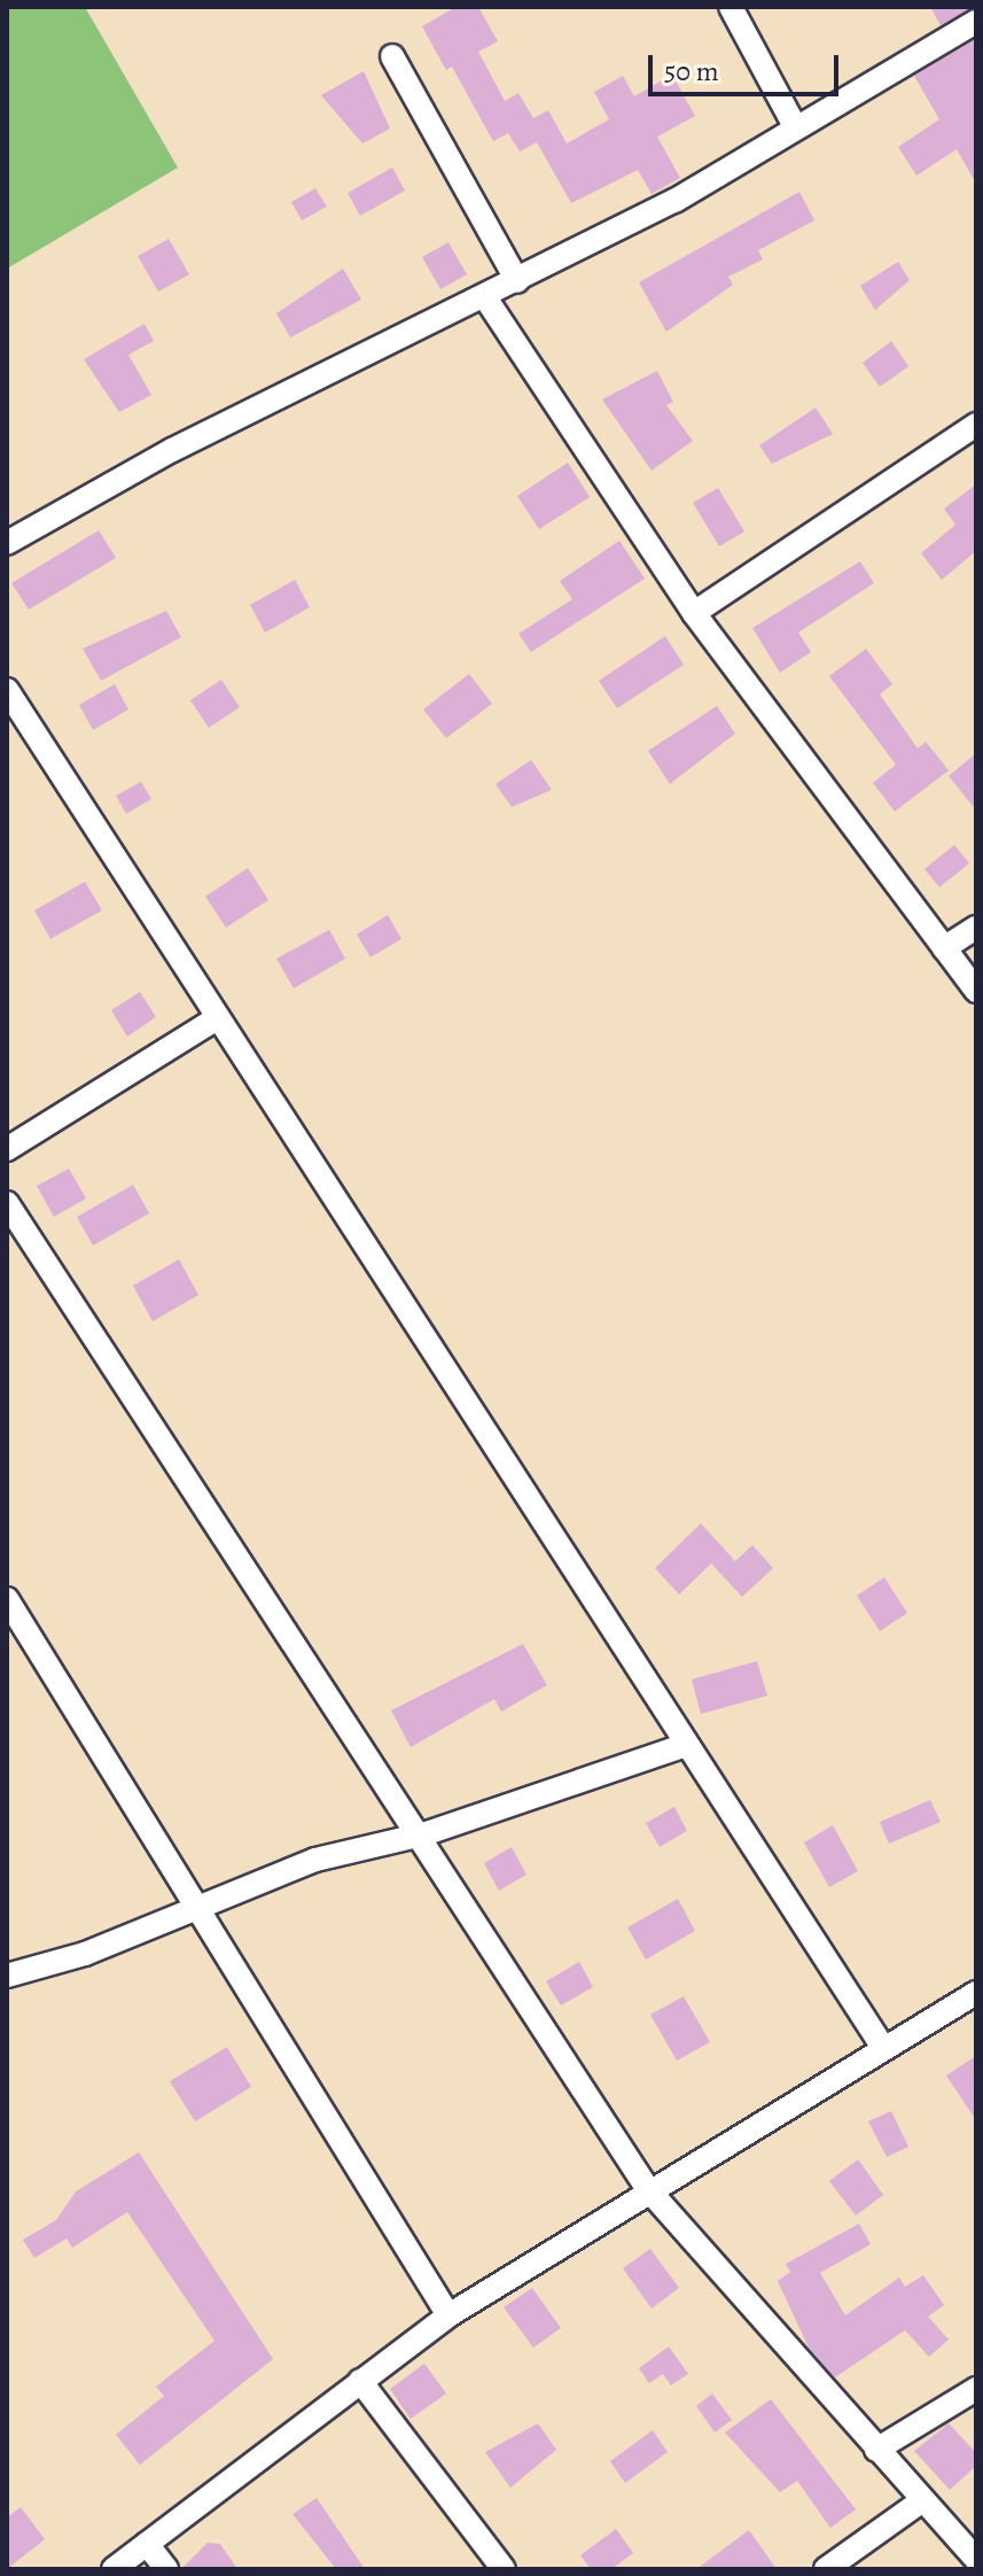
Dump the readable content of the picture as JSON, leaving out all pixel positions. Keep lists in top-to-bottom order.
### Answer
{
  "scale_bar": "50 m"
}
